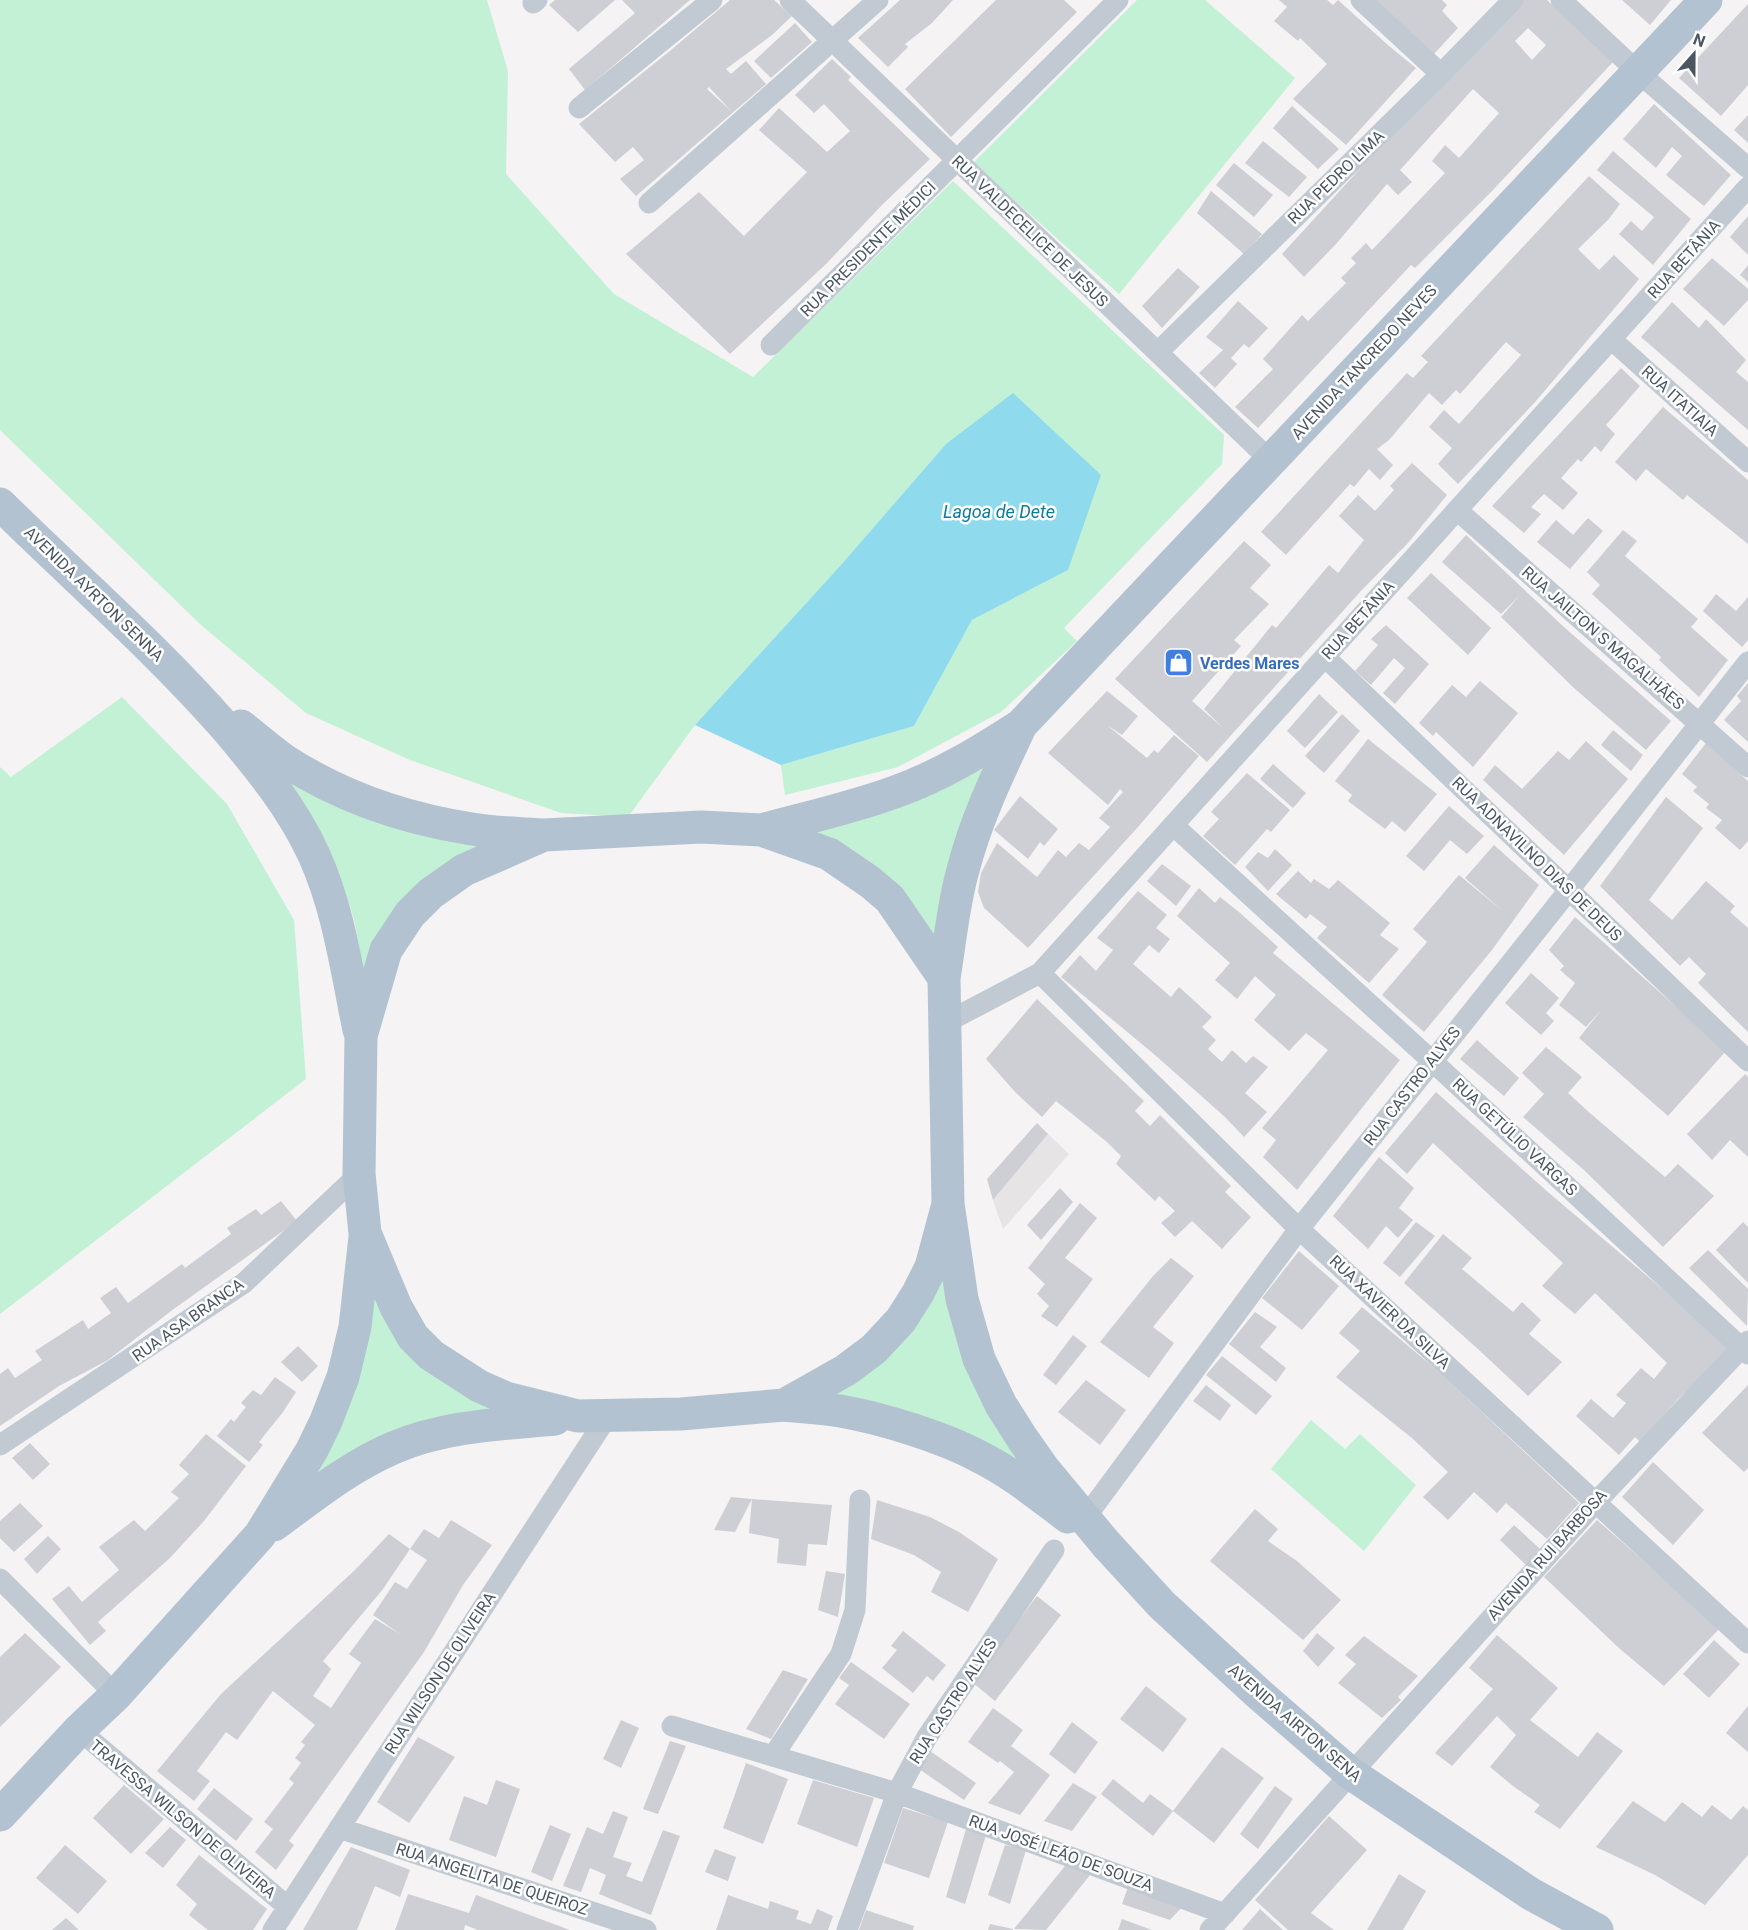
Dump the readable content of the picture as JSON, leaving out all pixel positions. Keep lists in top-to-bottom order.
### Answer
{
  "streets": {
    "main road": ["AVENIDA TANCREDO NEVES", "AVENIDA AYRTON SENNA", "AVENIDA AIRTON SENA"],
    "street": [
      "RUA PEDRO LIMA",
      "RUA VALDECELICE DE JESUS",
      "RUA PRESIDENTE MÉDICI",
      "RUA BETÂNIA",
      "RUA ITATIAIA",
      "RUA JAILTON S MAGALHÃES",
      "RUA ADNAVILNO DIAS DE DEUS",
      "RUA CASTRO ALVES",
      "RUA GETÚLIO VARGAS",
      "RUA XAVIER DA SILVA",
      "RUA ASA BRANCA",
      "AVENIDA RUI BARBOSA",
      "RUA WILSON DE OLIVEIRA",
      "TRAVESSA WILSON DE OLIVEIRA",
      "RUA JOSÉ LEÃO DE SOUZA",
      "RUA ANGELITA DE QUEIROZ"
    ]
  },
  "crossings": [
    ["RUA PEDRO LIMA", "RUA VALDECELICE DE JESUS"],
    ["RUA VALDECELICE DE JESUS", "RUA PRESIDENTE MÉDICI"],
    ["RUA VALDECELICE DE JESUS", "AVENIDA TANCREDO NEVES"],
    ["RUA BETÂNIA", "RUA ITATIAIA"],
    ["RUA BETÂNIA", "RUA JAILTON S MAGALHÃES"],
    ["RUA BETÂNIA", "RUA ADNAVILNO DIAS DE DEUS"],
    ["RUA BETÂNIA", "RUA GETÚLIO VARGAS"],
    ["RUA BETÂNIA", "RUA XAVIER DA SILVA"],
    ["RUA JAILTON S MAGALHÃES", "RUA CASTRO ALVES"],
    ["RUA ADNAVILNO DIAS DE DEUS", "RUA CASTRO ALVES"],
    ["RUA CASTRO ALVES", "RUA GETÚLIO VARGAS"],
    ["RUA CASTRO ALVES", "RUA XAVIER DA SILVA"],
    ["RUA CASTRO ALVES", "RUA JOSÉ LEÃO DE SOUZA"],
    ["RUA GETÚLIO VARGAS", "AVENIDA RUI BARBOSA"],
    ["RUA XAVIER DA SILVA", "AVENIDA RUI BARBOSA"],
    ["AVENIDA RUI BARBOSA", "AVENIDA AIRTON SENA"],
    ["AVENIDA RUI BARBOSA", "RUA JOSÉ LEÃO DE SOUZA"],
    ["RUA WILSON DE OLIVEIRA", "TRAVESSA WILSON DE OLIVEIRA"],
    ["RUA WILSON DE OLIVEIRA", "RUA ANGELITA DE QUEIROZ"]
  ],
  "water": ["Lagoa de Dete"],
  "places": {
    "shop": ["Verdes Mares"]
  },
  "north": "top"
}
